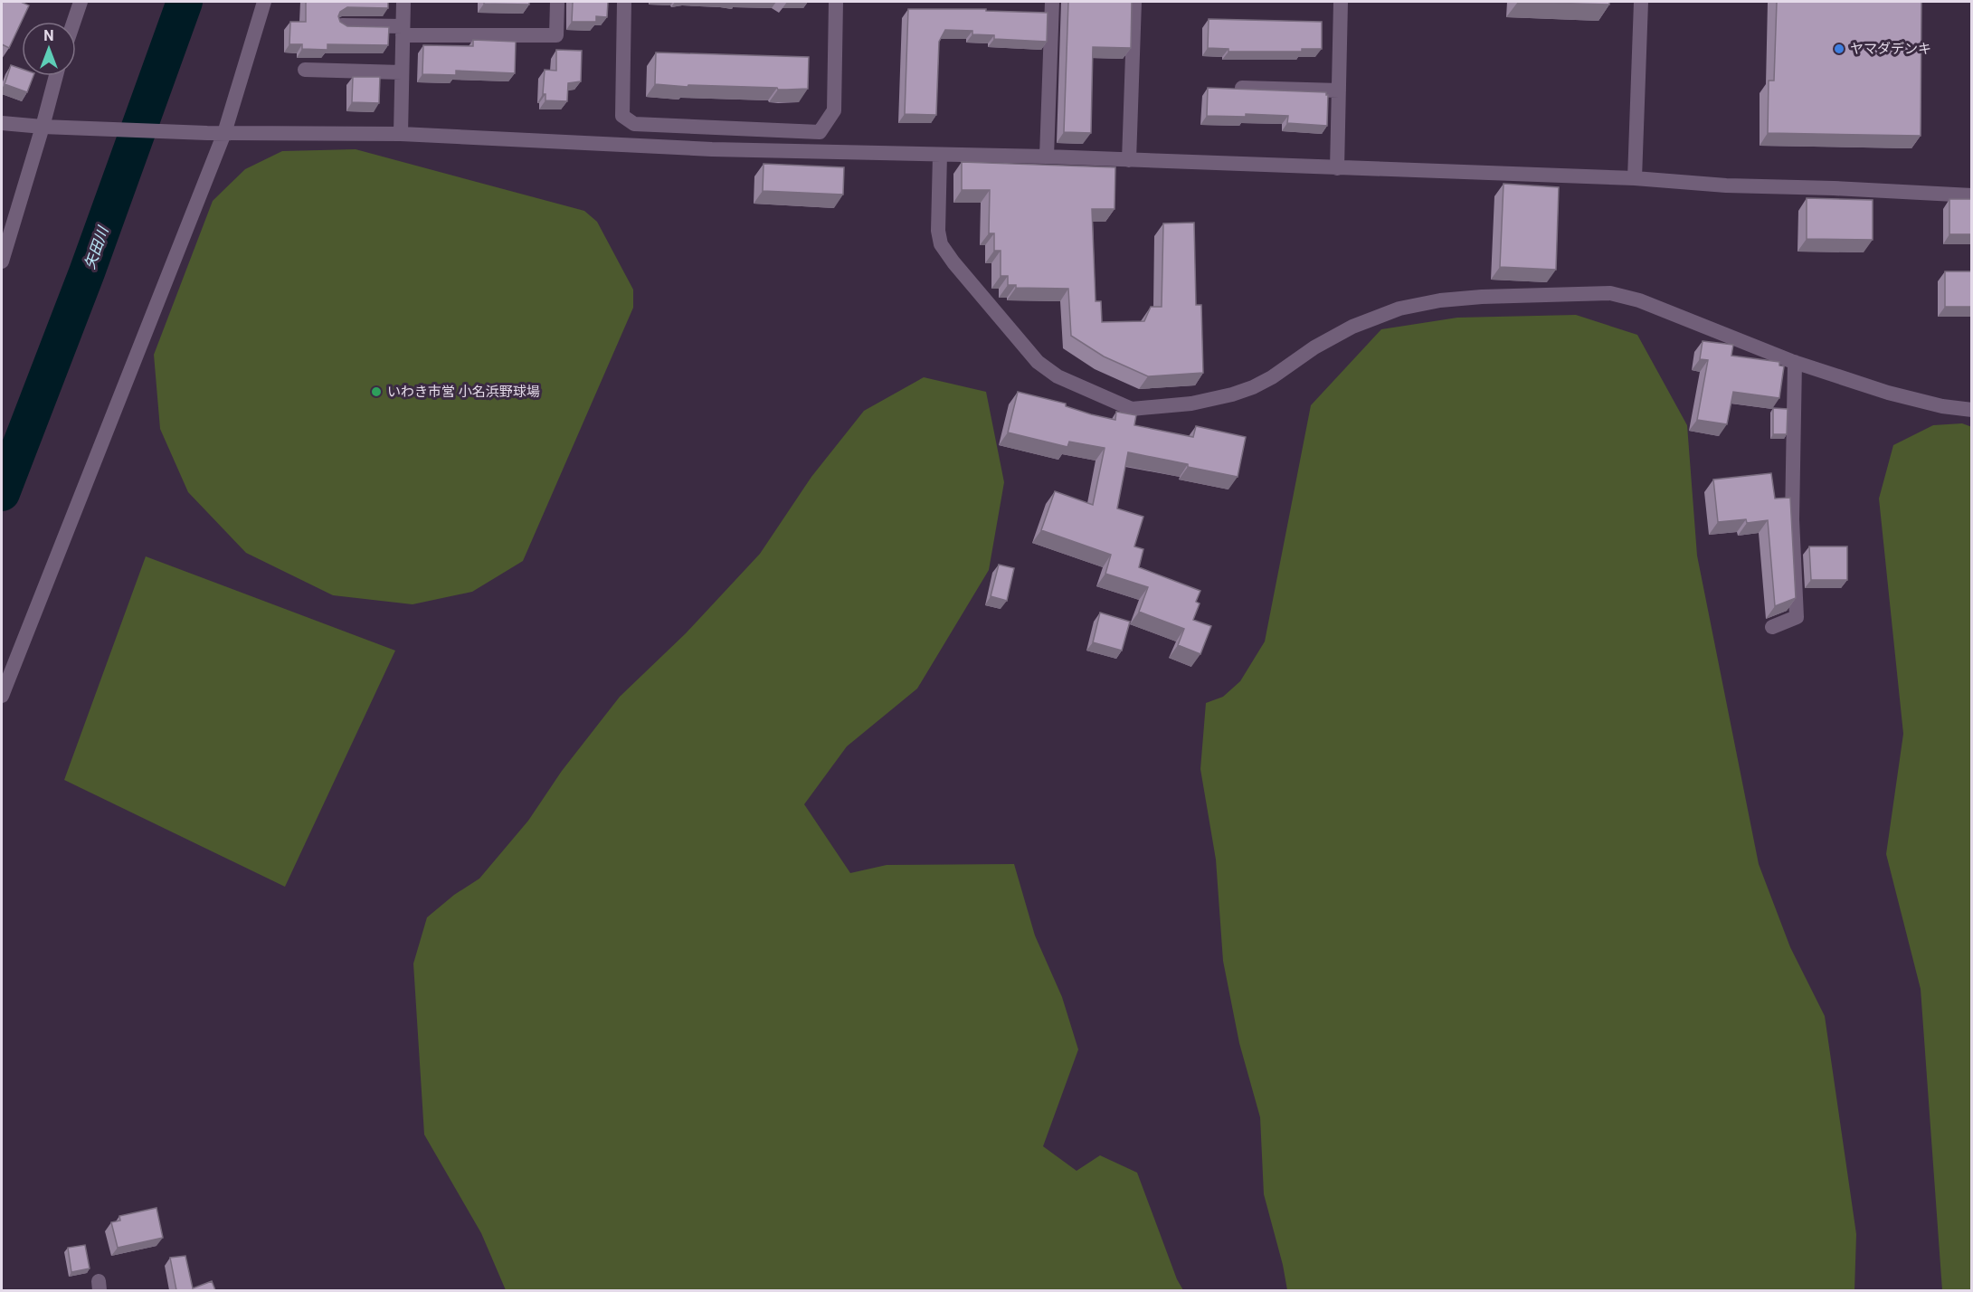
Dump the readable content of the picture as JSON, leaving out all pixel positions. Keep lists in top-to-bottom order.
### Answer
{
  "water": ["矢田川"],
  "places": ["ヤマダデンキ", "いわき市営 小名浜野球場"],
  "north": "top"
}
